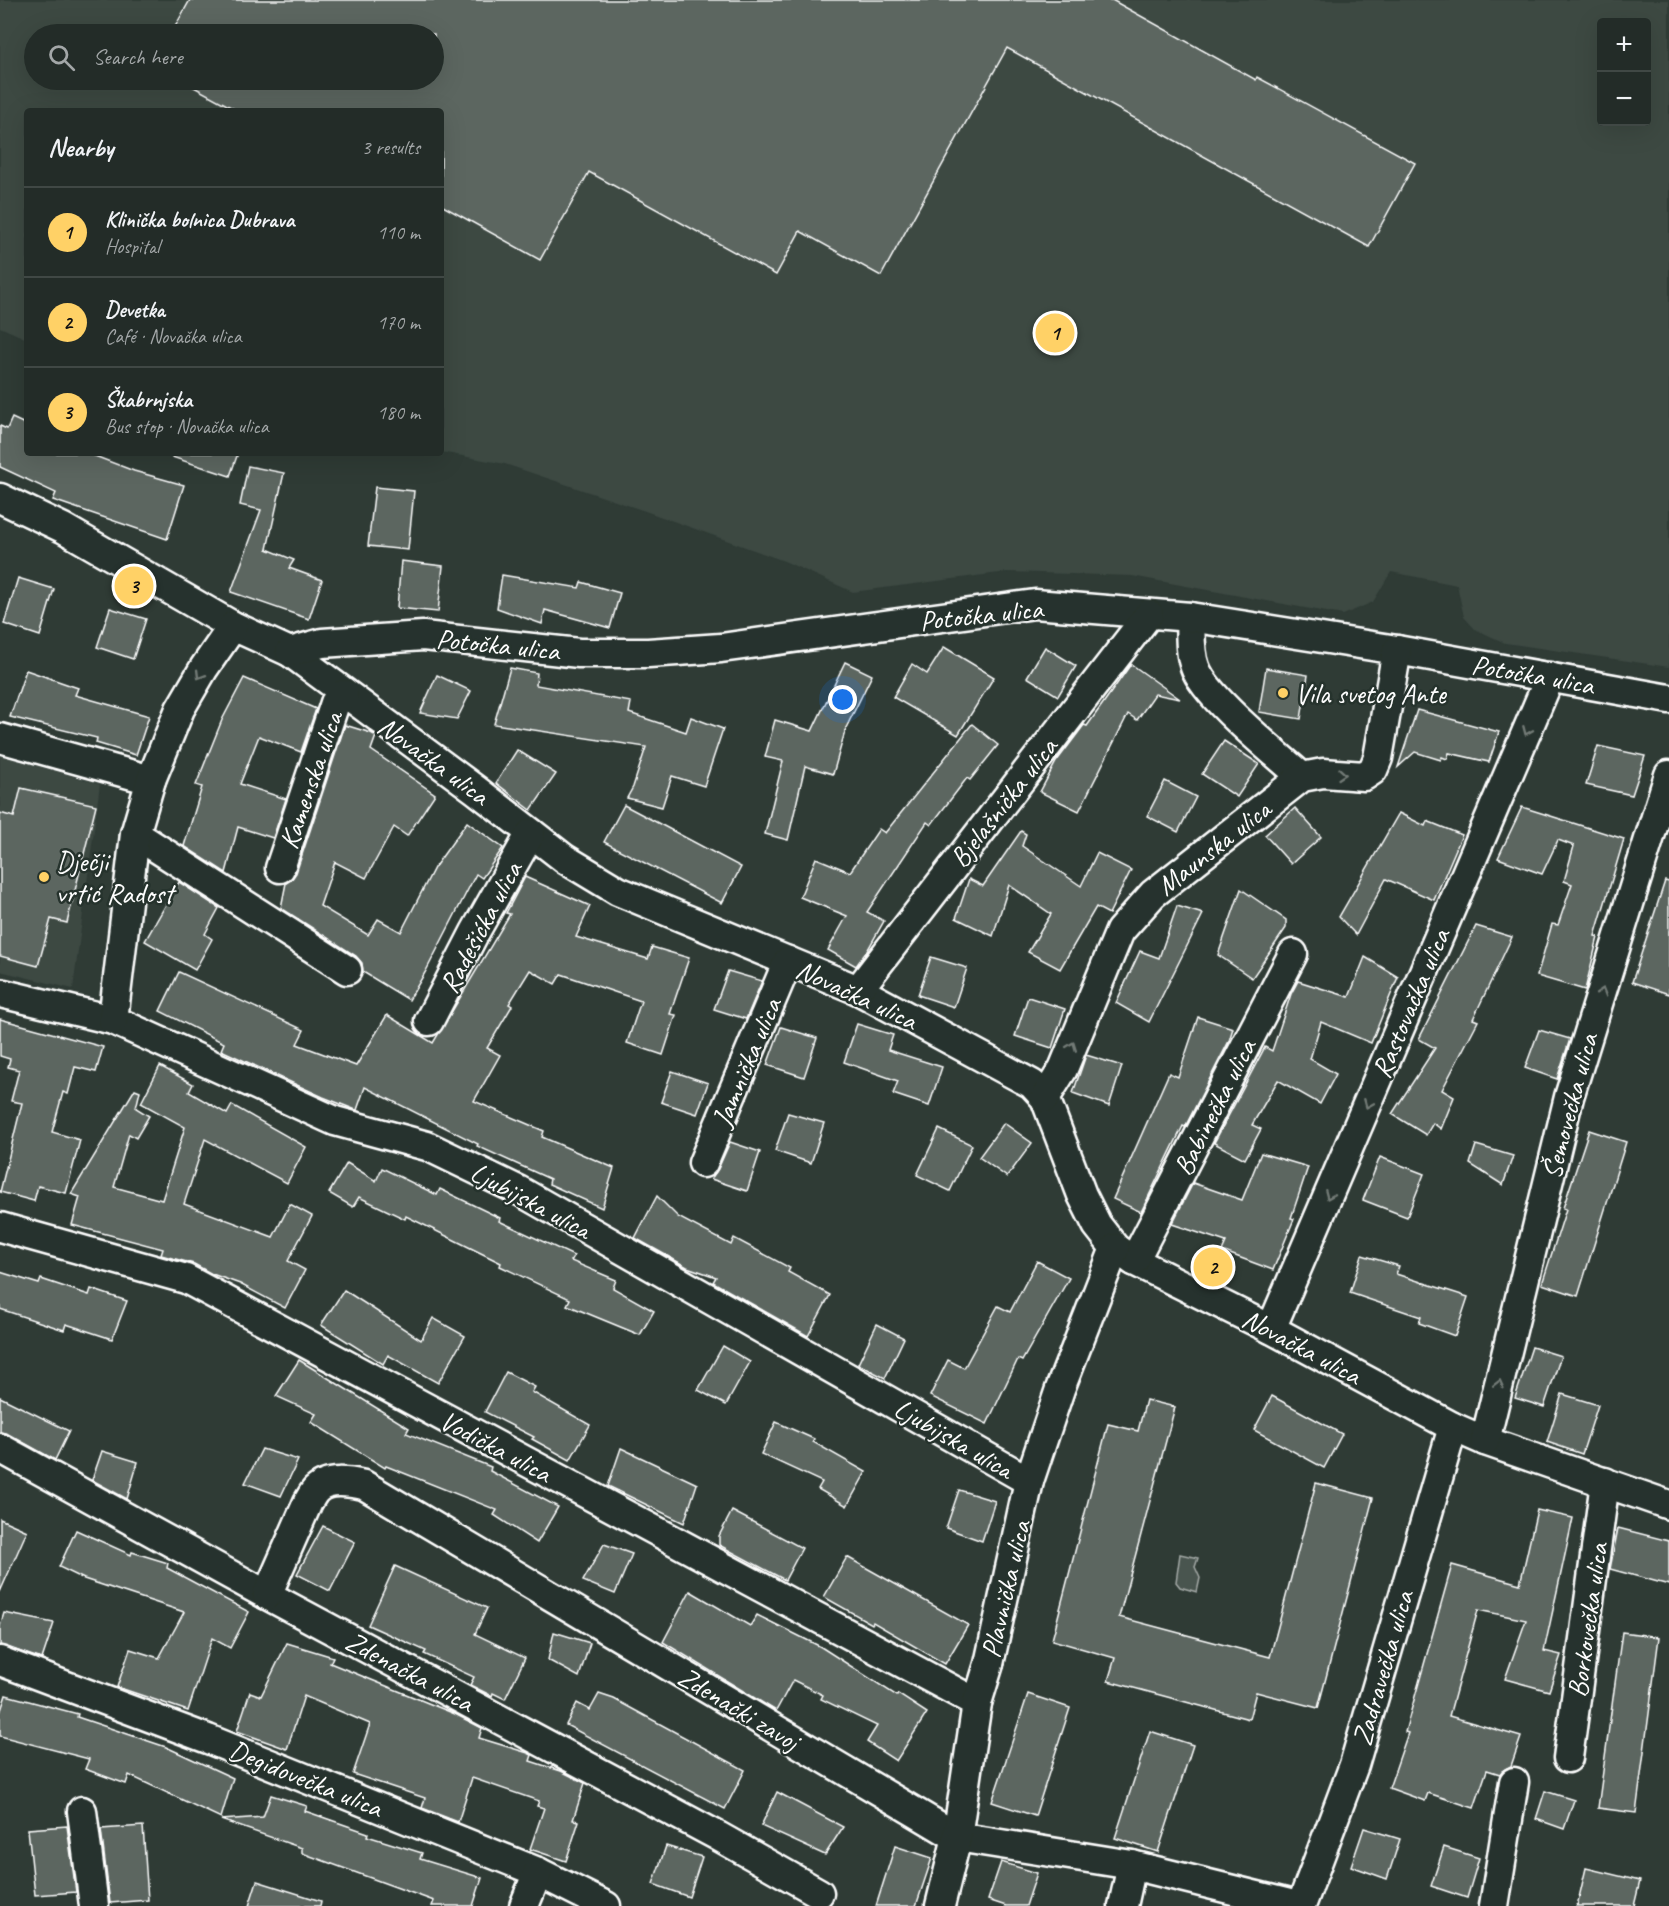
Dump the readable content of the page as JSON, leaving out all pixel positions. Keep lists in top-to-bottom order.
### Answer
{
  "streets": {
    "street": [
      "Potočka ulica",
      "Novačka ulica",
      "Kamenska ulica",
      "Bjelašnička ulica",
      "Maunska ulica",
      "Radešićka ulica",
      "Rastovačka ulica",
      "Jamnička ulica",
      "Šemovečka ulica",
      "Babinečka ulica",
      "Ljubijska ulica",
      "Vodička ulica",
      "Plavnička ulica",
      "Borkovečka ulica",
      "Zadravečka ulica",
      "Zdenačka ulica",
      "Zdenački zavoj",
      "Degidovečka ulica"
    ]
  },
  "crossings": [
    ["Potočka ulica", "Novačka ulica"],
    ["Potočka ulica", "Bjelašnička ulica"],
    ["Potočka ulica", "Rastovačka ulica"],
    ["Novačka ulica", "Kamenska ulica"],
    ["Novačka ulica", "Bjelašnička ulica"],
    ["Novačka ulica", "Maunska ulica"],
    ["Novačka ulica", "Radešićka ulica"],
    ["Novačka ulica", "Rastovačka ulica"],
    ["Novačka ulica", "Jamnička ulica"],
    ["Novačka ulica", "Šemovečka ulica"],
    ["Novačka ulica", "Babinečka ulica"],
    ["Novačka ulica", "Plavnička ulica"],
    ["Novačka ulica", "Borkovečka ulica"],
    ["Novačka ulica", "Zadravečka ulica"],
    ["Babinečka ulica", "Plavnička ulica"],
    ["Ljubijska ulica", "Plavnička ulica"],
    ["Vodička ulica", "Plavnička ulica"],
    ["Plavnička ulica", "Zdenački zavoj"],
    ["Zadravečka ulica", "Zdenački zavoj"],
    ["Zdenačka ulica", "Zdenački zavoj"]
  ],
  "one_way": ["Maunska ulica", "Rastovačka ulica", "Šemovečka ulica"],
  "places": ["Vila svetog Ante", "Dječji vrtić Radost"],
  "page": {
    "map_buttons": ["+", "−"],
    "search": "Search here",
    "heading": ["Nearby", "3 results"],
    "list": [
      {
        "mark": "1",
        "name": "Klinička bolnica Dubrava",
        "note": "Hospital",
        "value": "110 m"
      },
      {
        "mark": "2",
        "name": "Devetka",
        "note": "Café · Novačka ulica",
        "value": "170 m"
      },
      {
        "mark": "3",
        "name": "Škabrnjska",
        "note": "Bus stop · Novačka ulica",
        "value": "180 m"
      }
    ],
    "pins": ["1", "3", "2"]
  }
}
